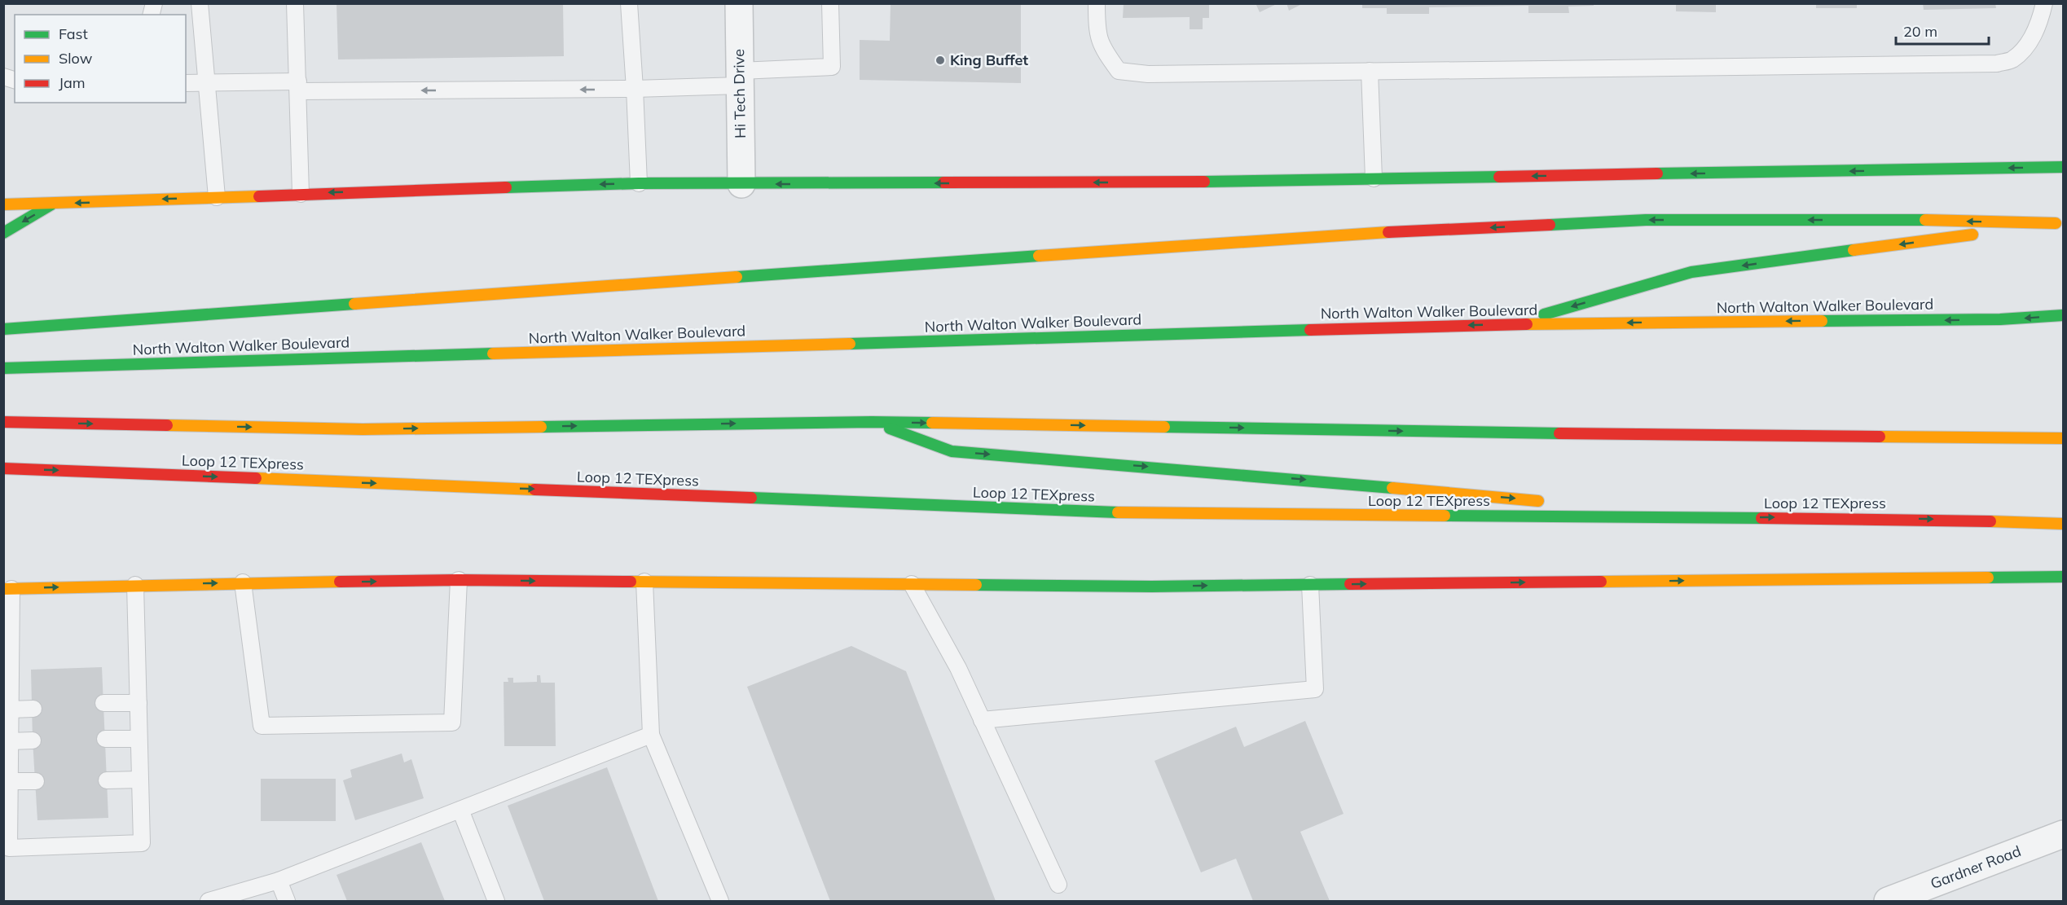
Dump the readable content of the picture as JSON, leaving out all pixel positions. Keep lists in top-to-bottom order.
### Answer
{
  "streets": {
    "main road": ["North Walton Walker Boulevard", "Loop 12 TEXpress"],
    "street": ["Hi Tech Drive", "Gardner Road"]
  },
  "places": ["King Buffet"],
  "legend": ["Fast", "Slow", "Jam"],
  "scale_bar": "20 m"
}
